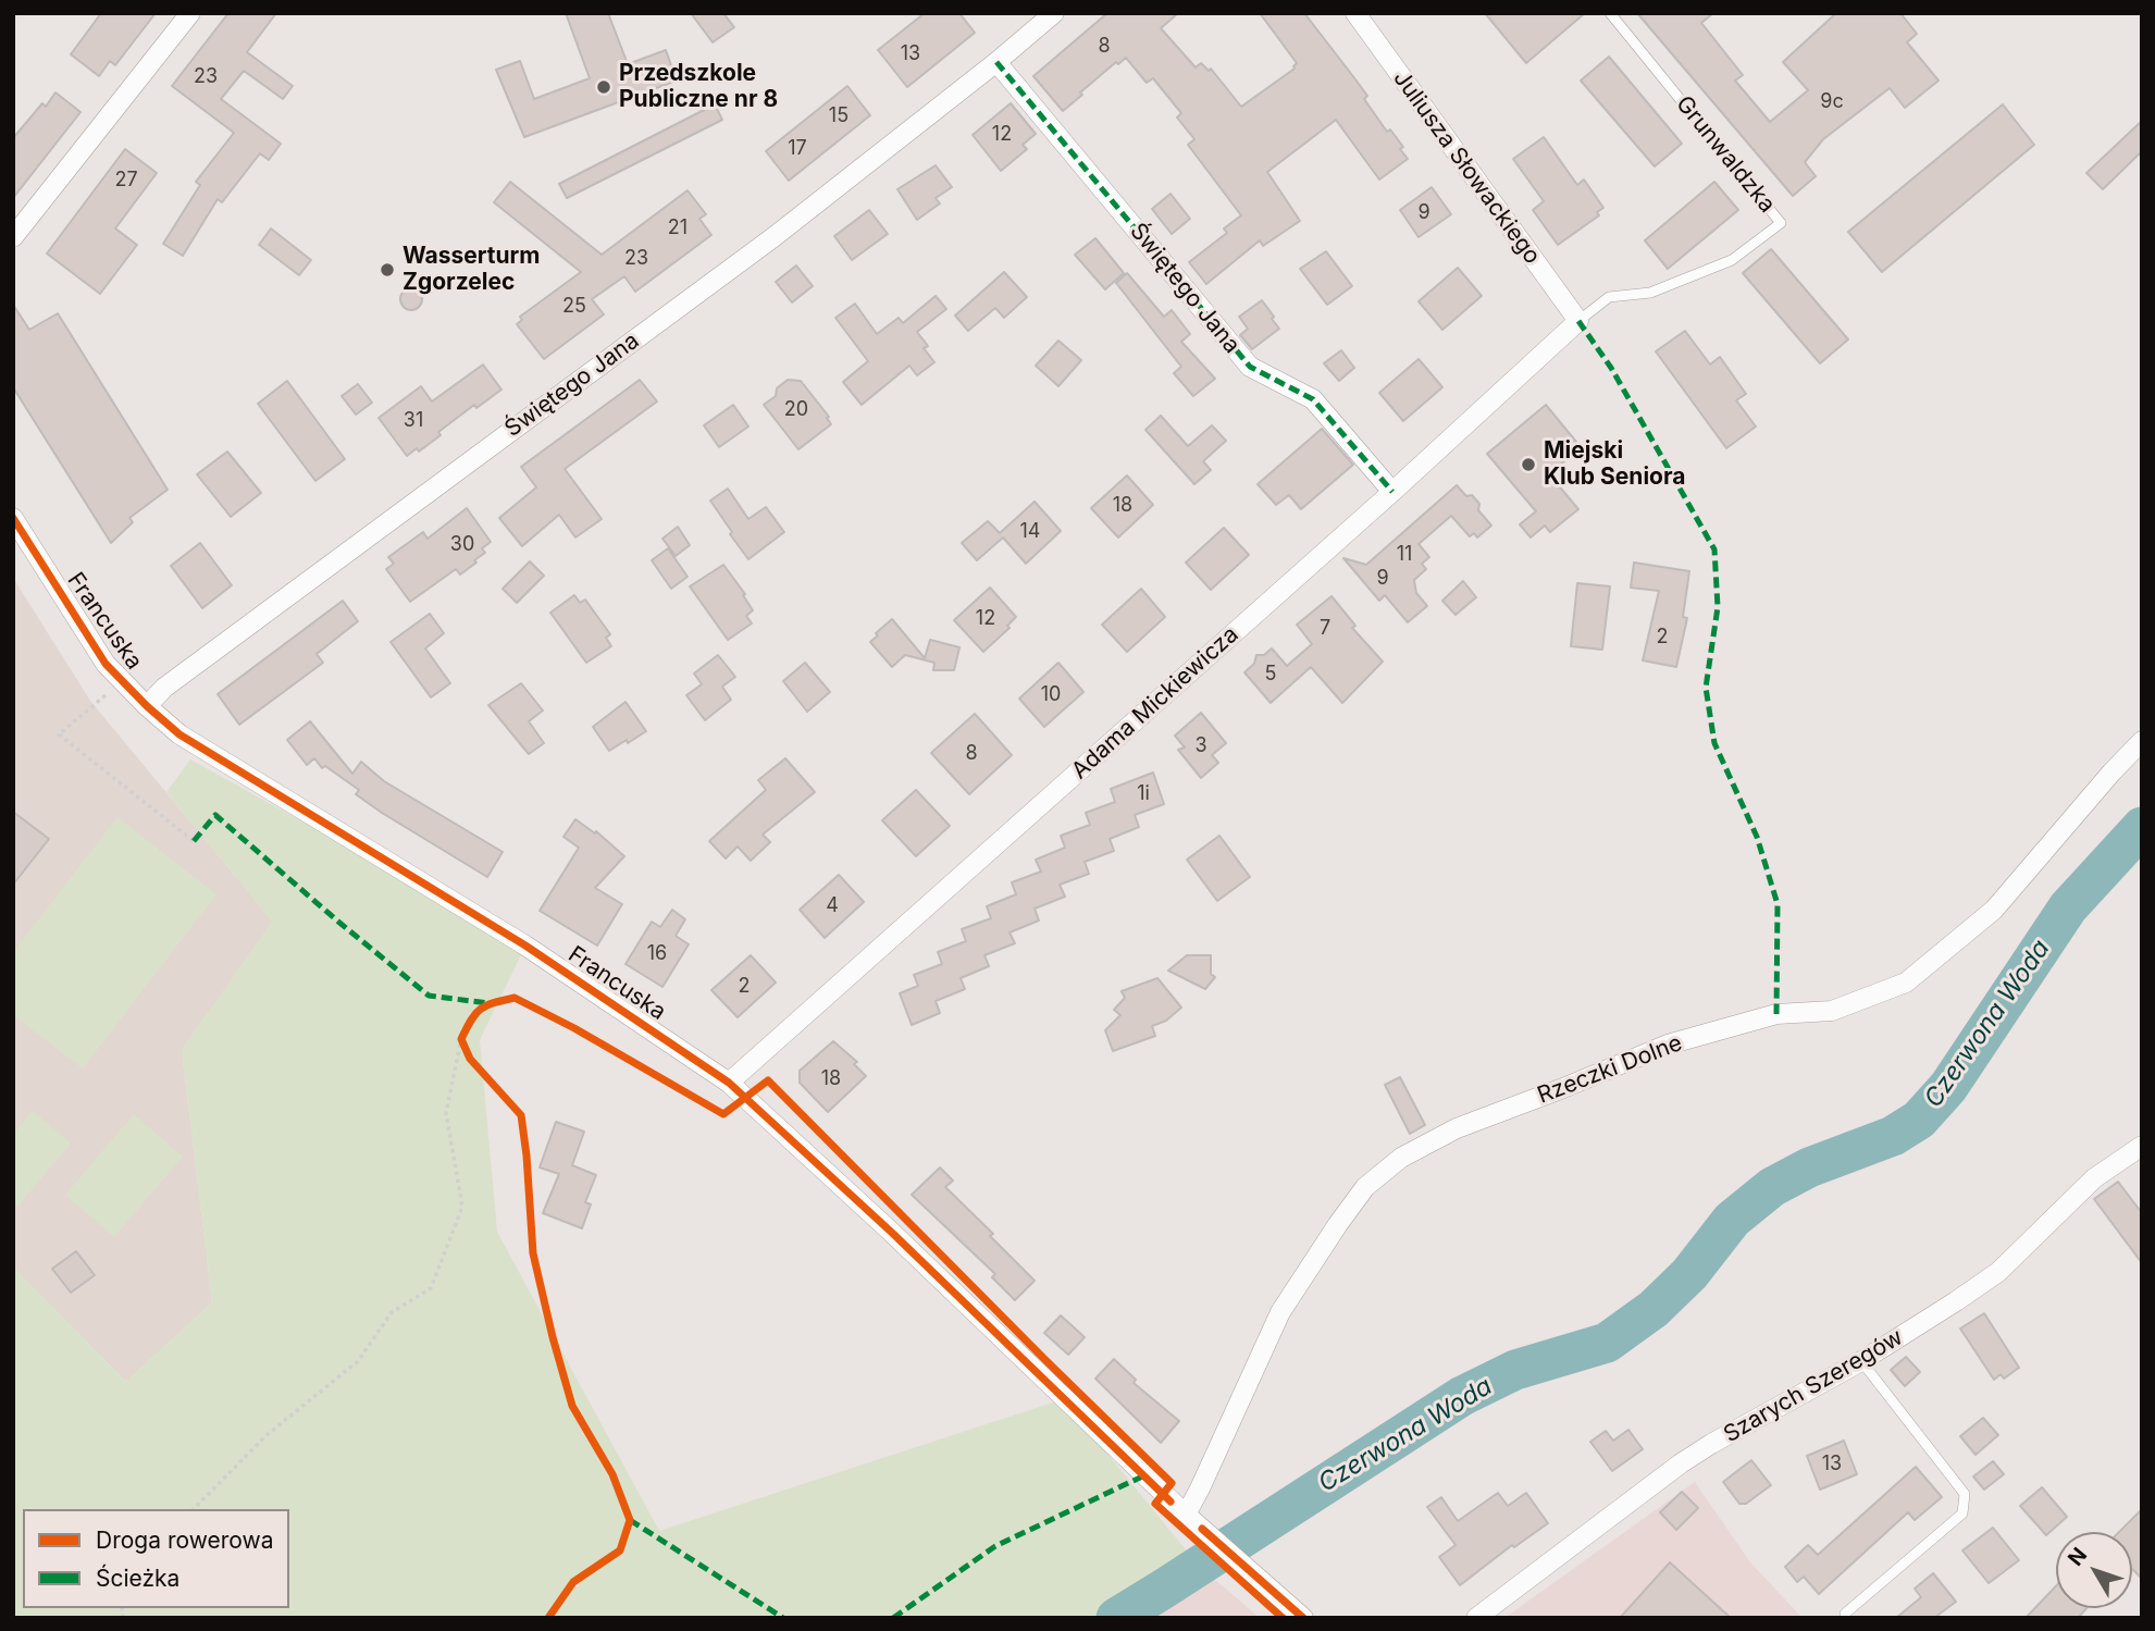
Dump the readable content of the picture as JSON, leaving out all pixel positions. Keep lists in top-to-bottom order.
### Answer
{
  "streets": {
    "street": [
      "Juliusza Słowackiego",
      "Świętego Jana",
      "Francuska",
      "Adama Mickiewicza",
      "Rzeczki Dolne",
      "Szarych Szeregów"
    ],
    "lane": ["Grunwaldzka"]
  },
  "crossings": [
    ["Grunwaldzka", "Juliusza Słowackiego"],
    ["Grunwaldzka", "Adama Mickiewicza"],
    ["Juliusza Słowackiego", "Adama Mickiewicza"],
    ["Świętego Jana", "Francuska"],
    ["Świętego Jana", "Adama Mickiewicza"],
    ["Francuska", "Adama Mickiewicza"],
    ["Francuska", "Rzeczki Dolne"]
  ],
  "water": ["Czerwona Woda"],
  "places": ["Przedszkole Publiczne nr 8", "Wasserturm Zgorzelec", "Miejski Klub Seniora"],
  "house_numbers": [
    "8",
    "13",
    "23",
    "9c",
    "15",
    "12",
    "17",
    "27",
    "9",
    "21",
    "23",
    "25",
    "20",
    "31",
    "18",
    "14",
    "30",
    "11",
    "9",
    "12",
    "7",
    "2",
    "5",
    "10",
    "3",
    "8",
    "1i",
    "4",
    "16",
    "2",
    "18",
    "13"
  ],
  "legend": ["Droga rowerowa", "Ścieżka"],
  "north": "top left"
}
